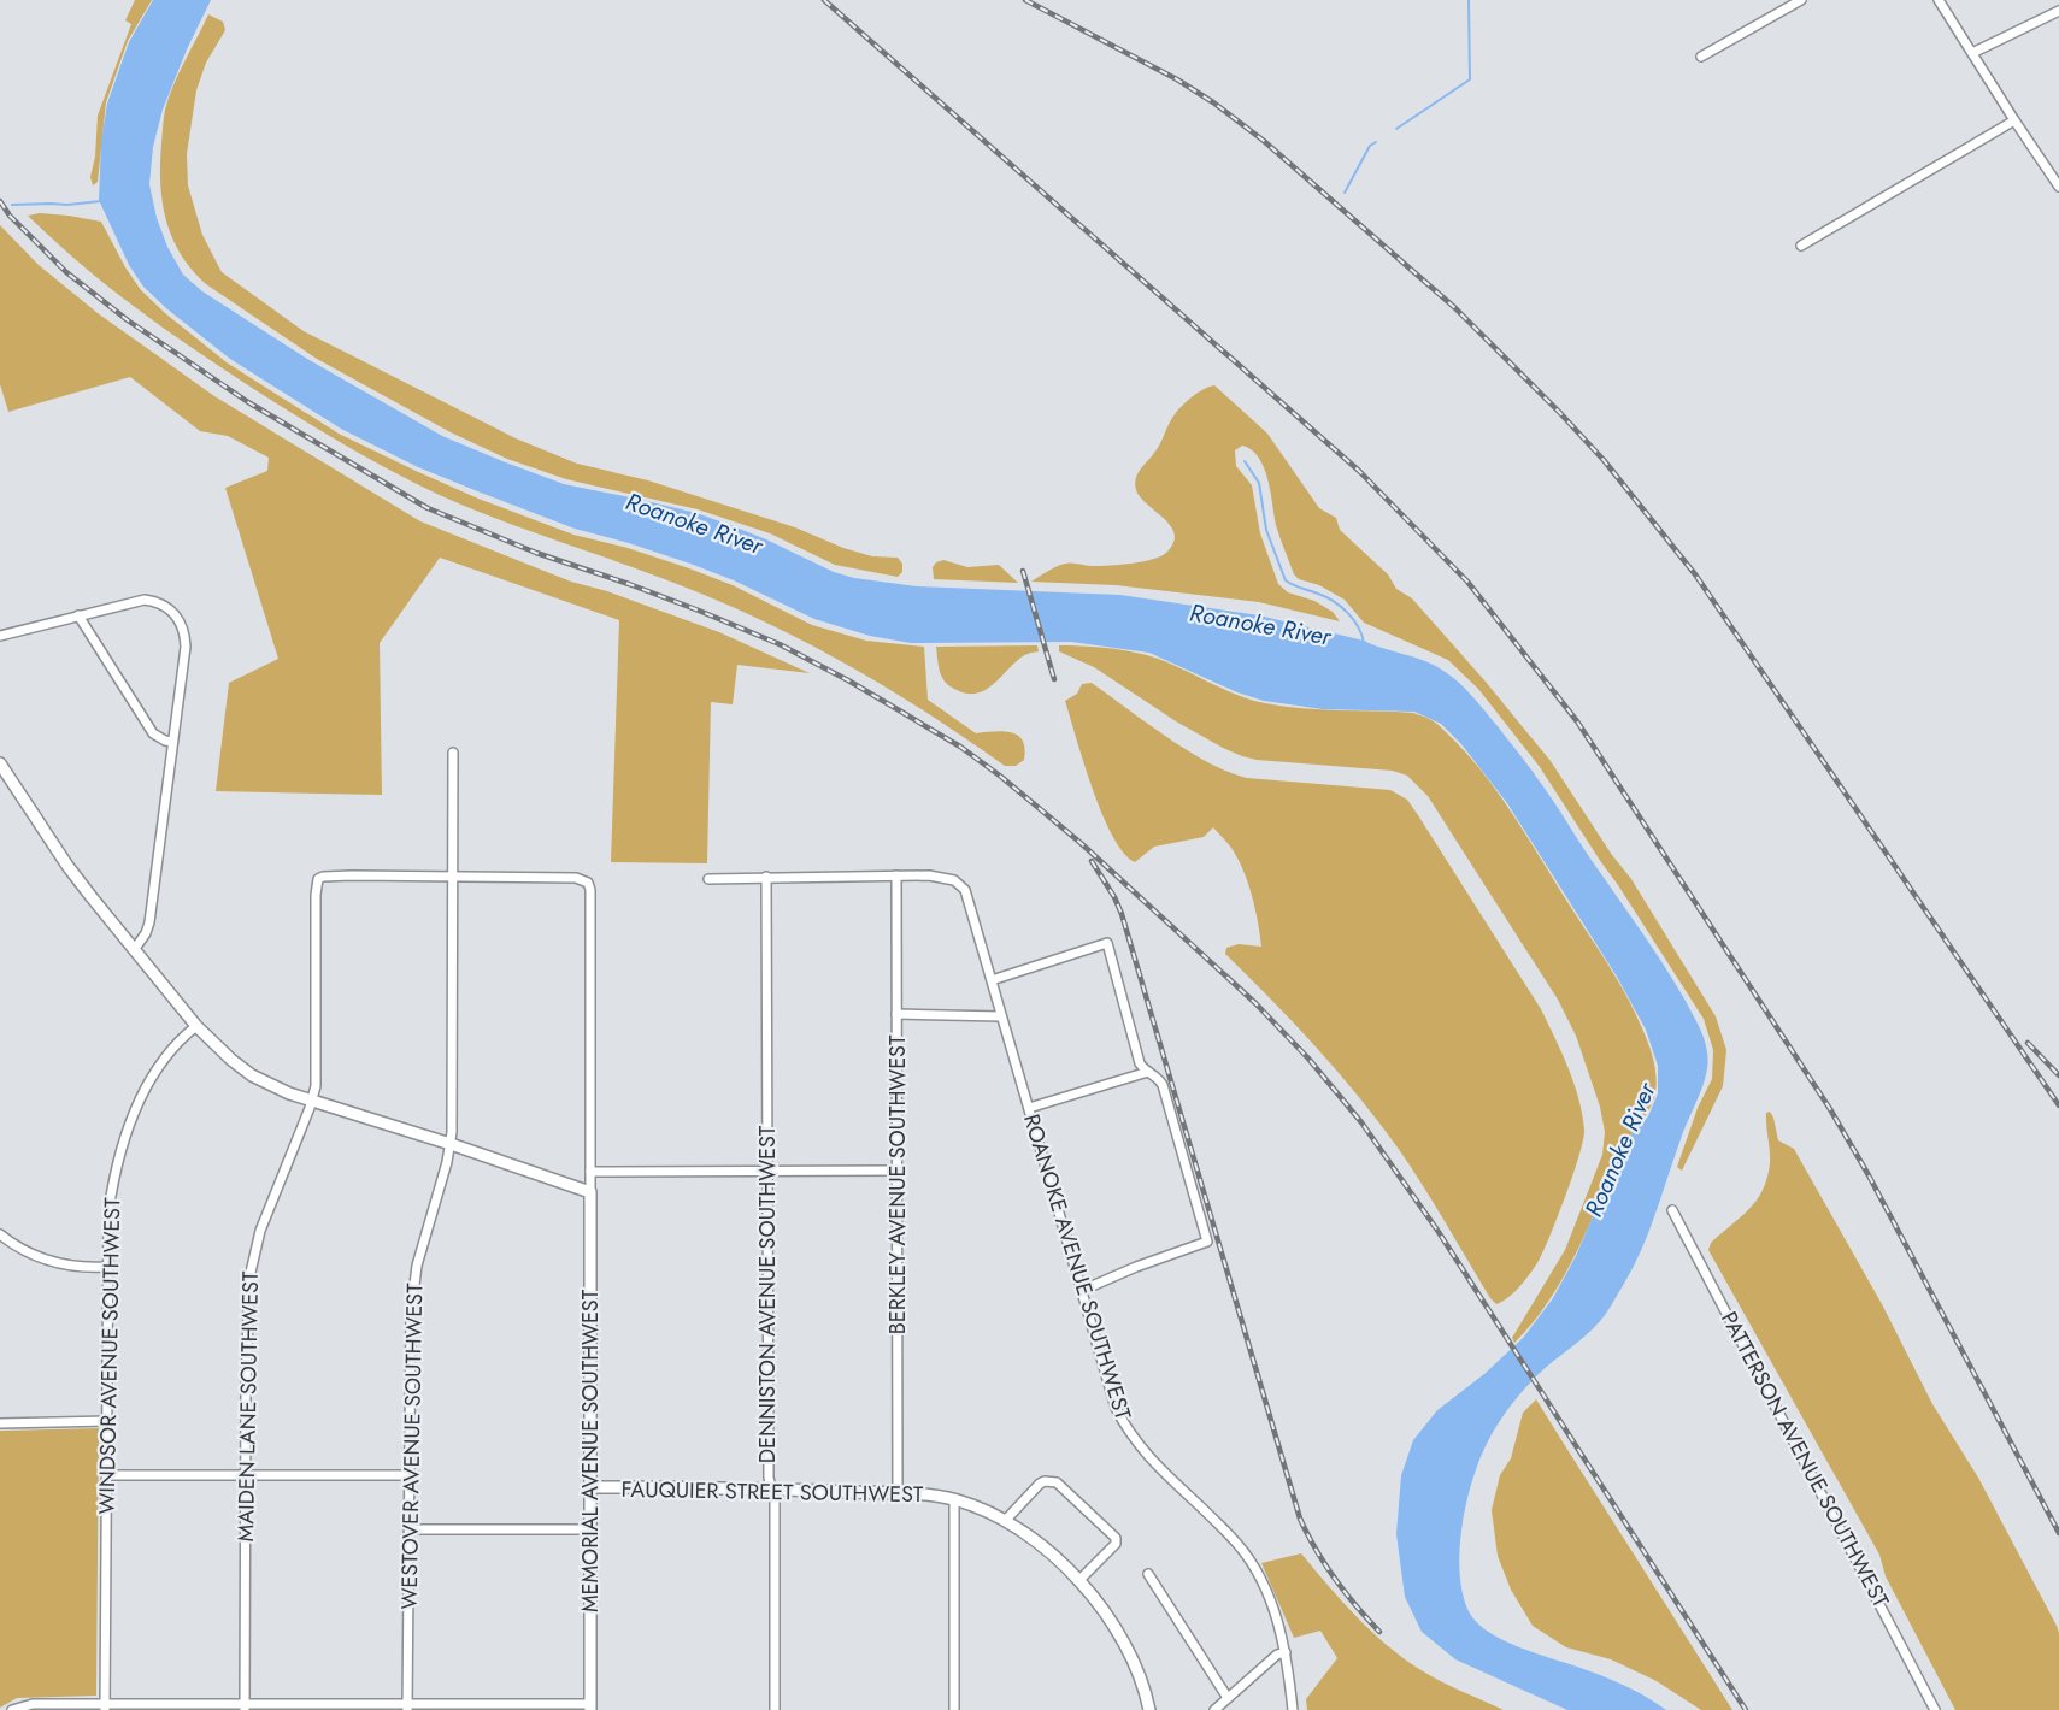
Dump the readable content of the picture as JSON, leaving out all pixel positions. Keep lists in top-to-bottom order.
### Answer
{
  "streets": {
    "street": [
      "BERKLEY AVENUE SOUTHWEST",
      "ROANOKE AVENUE SOUTHWEST",
      "DENNISTON AVENUE SOUTHWEST",
      "WINDSOR AVENUE SOUTHWEST",
      "MAIDEN LANE SOUTHWEST",
      "WESTOVER AVENUE SOUTHWEST",
      "MEMORIAL AVENUE SOUTHWEST",
      "PATTERSON AVENUE SOUTHWEST",
      "FAUQUIER STREET SOUTHWEST"
    ]
  },
  "crossings": [
    ["BERKLEY AVENUE SOUTHWEST", "ROANOKE AVENUE SOUTHWEST"],
    ["BERKLEY AVENUE SOUTHWEST", "FAUQUIER STREET SOUTHWEST"],
    ["ROANOKE AVENUE SOUTHWEST", "DENNISTON AVENUE SOUTHWEST"],
    ["DENNISTON AVENUE SOUTHWEST", "FAUQUIER STREET SOUTHWEST"],
    ["MAIDEN LANE SOUTHWEST", "WESTOVER AVENUE SOUTHWEST"],
    ["MEMORIAL AVENUE SOUTHWEST", "FAUQUIER STREET SOUTHWEST"]
  ],
  "water": ["Roanoke River"]
}
